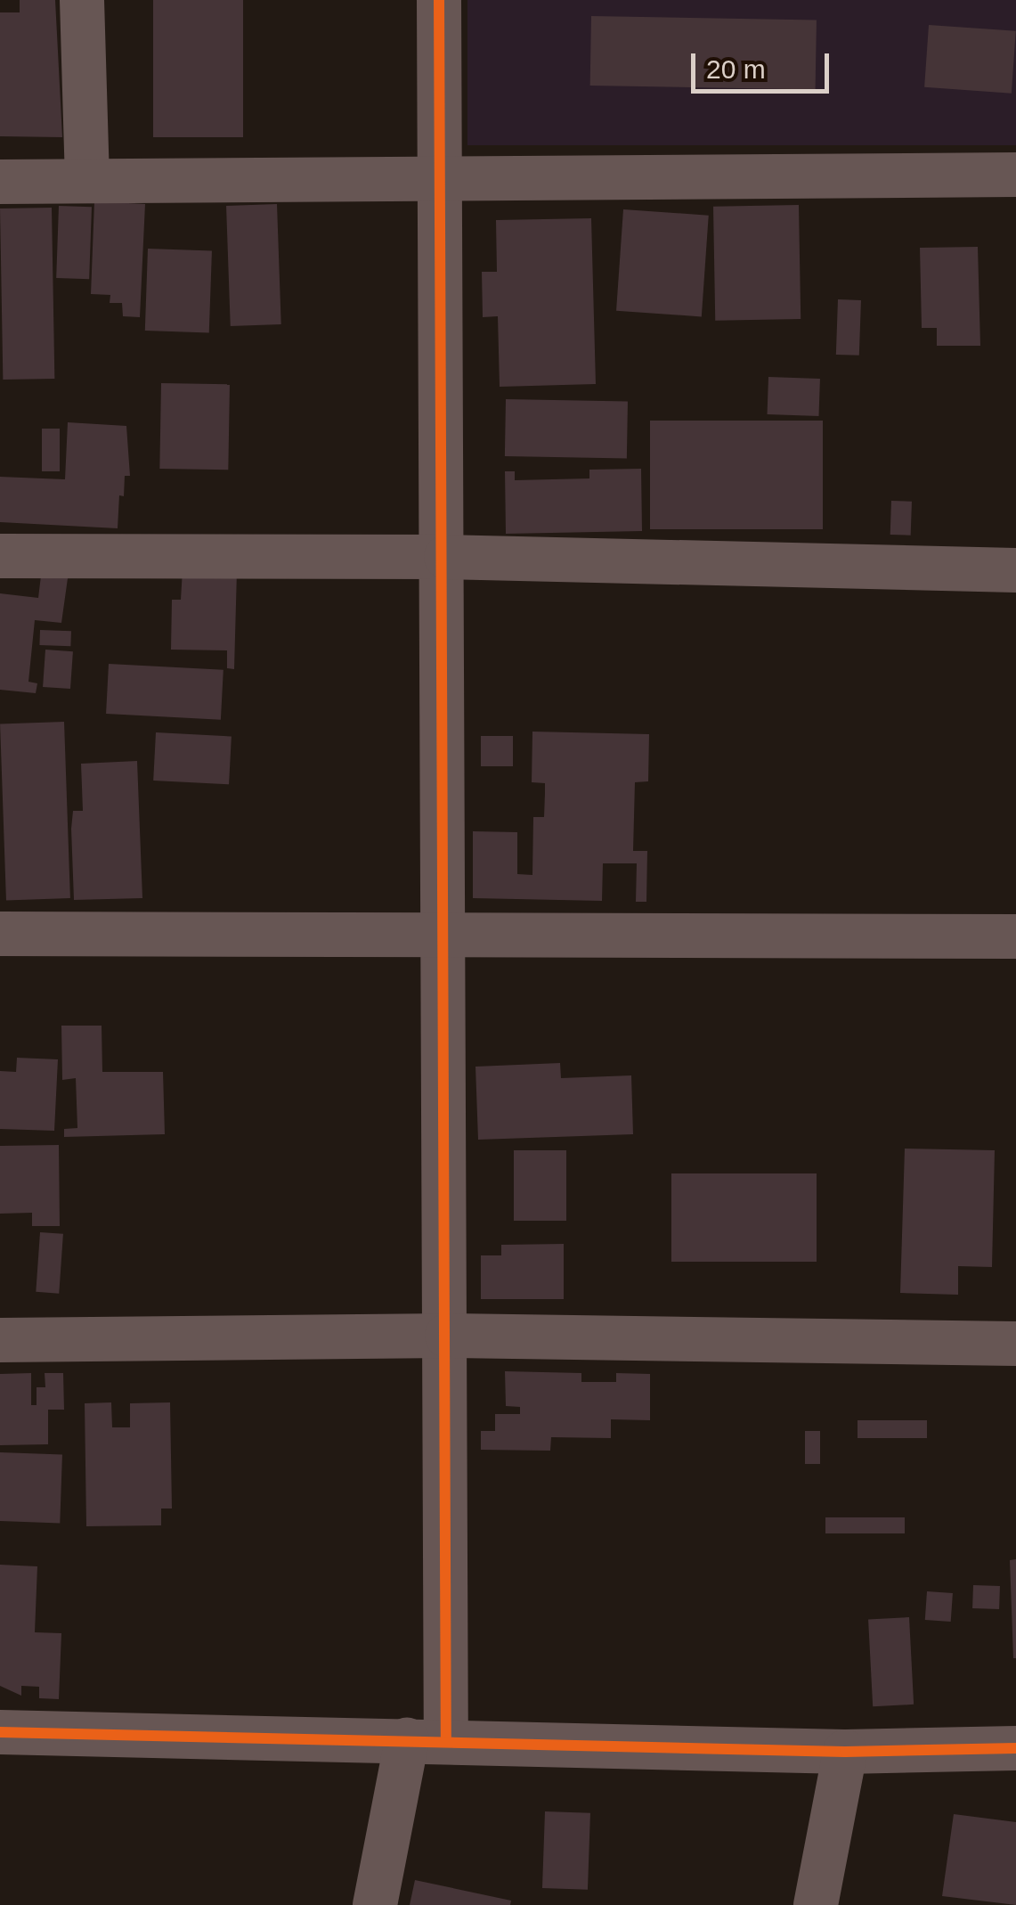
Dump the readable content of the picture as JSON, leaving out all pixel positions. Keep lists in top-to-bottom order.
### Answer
{
  "scale_bar": "20 m"
}
